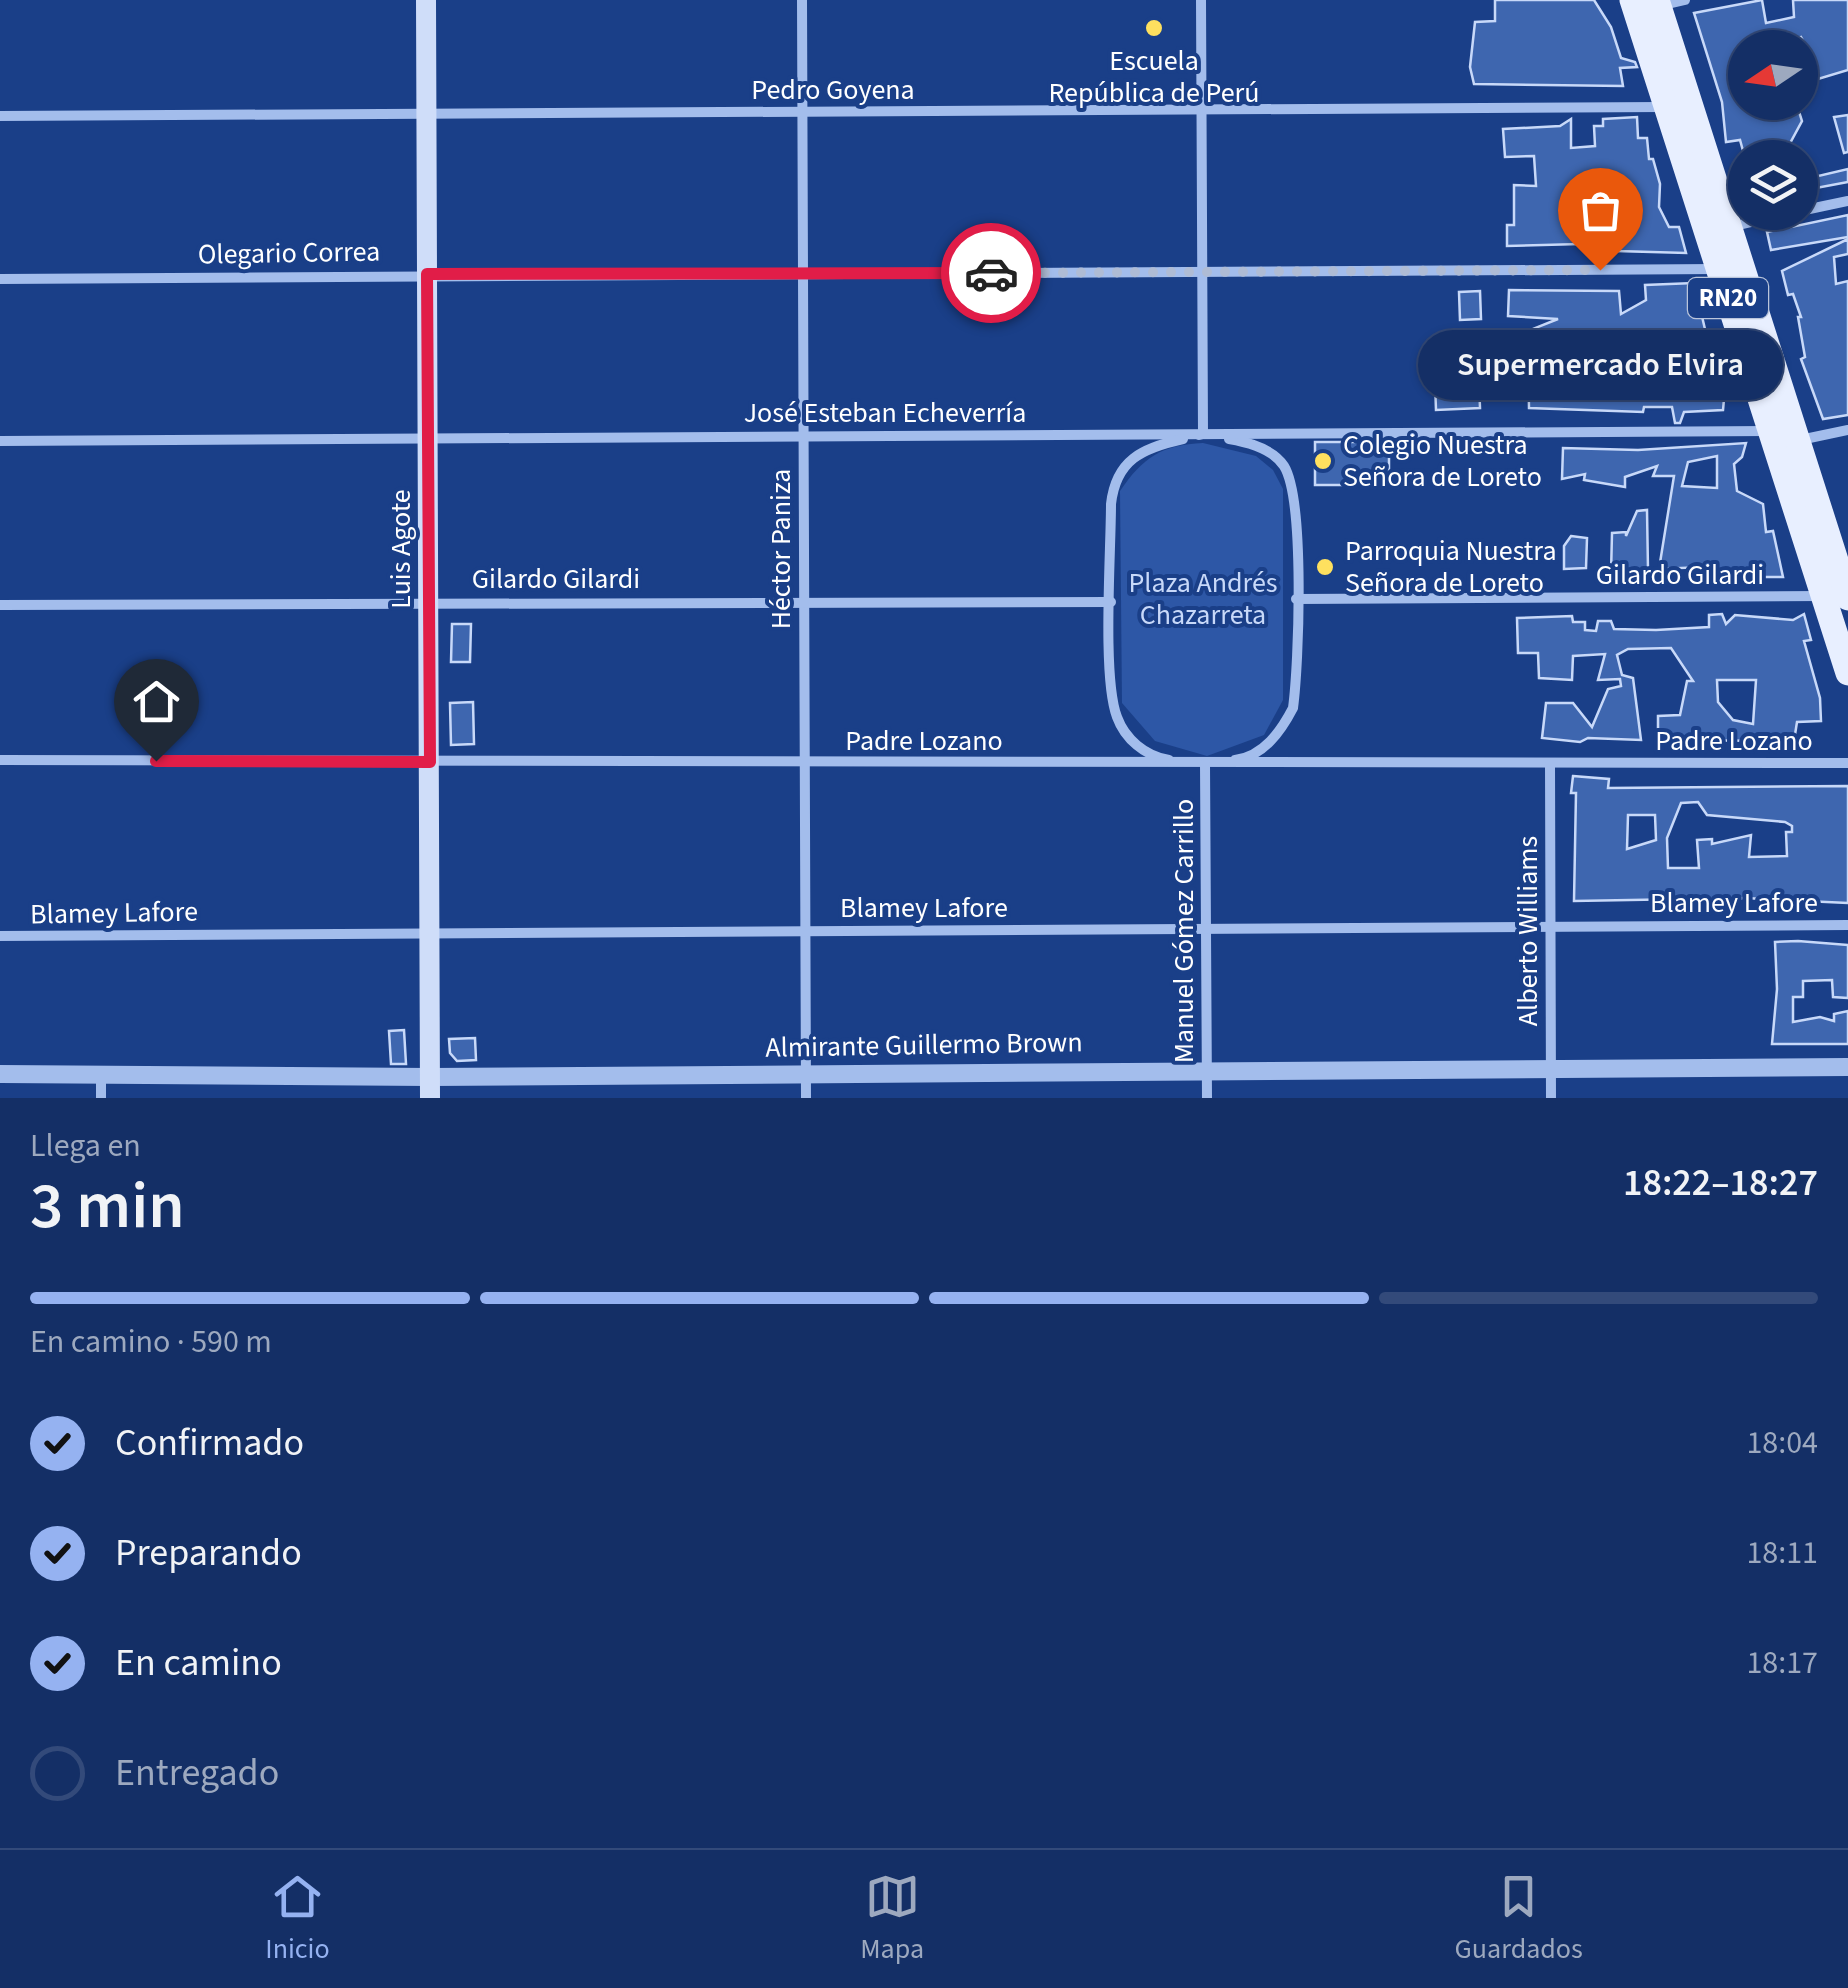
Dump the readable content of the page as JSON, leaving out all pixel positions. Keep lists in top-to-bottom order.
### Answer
{
  "streets": {
    "main road": ["RN20", "Luis Agote"],
    "street": [
      "Pedro Goyena",
      "Olegario Correa",
      "José Esteban Echeverría",
      "Héctor Paniza",
      "Gilardo Gilardi",
      "Padre Lozano",
      "Blamey Lafore",
      "Manuel Gómez Carrillo",
      "Alberto Williams",
      "Almirante Guillermo Brown"
    ]
  },
  "crossings": [
    ["Pedro Goyena", "RN20"],
    ["Pedro Goyena", "Luis Agote"],
    ["Pedro Goyena", "Héctor Paniza"],
    ["Olegario Correa", "RN20"],
    ["Olegario Correa", "Luis Agote"],
    ["Olegario Correa", "Héctor Paniza"],
    ["RN20", "José Esteban Echeverría"],
    ["RN20", "Gilardo Gilardi"],
    ["José Esteban Echeverría", "Luis Agote"],
    ["José Esteban Echeverría", "Héctor Paniza"],
    ["José Esteban Echeverría", "Gilardo Gilardi"],
    ["José Esteban Echeverría", "Padre Lozano"],
    ["José Esteban Echeverría", "Manuel Gómez Carrillo"],
    ["Luis Agote", "Gilardo Gilardi"],
    ["Luis Agote", "Padre Lozano"],
    ["Luis Agote", "Blamey Lafore"],
    ["Luis Agote", "Almirante Guillermo Brown"],
    ["Héctor Paniza", "Gilardo Gilardi"],
    ["Héctor Paniza", "Padre Lozano"],
    ["Héctor Paniza", "Blamey Lafore"],
    ["Héctor Paniza", "Almirante Guillermo Brown"],
    ["Gilardo Gilardi", "Padre Lozano"],
    ["Gilardo Gilardi", "Manuel Gómez Carrillo"],
    ["Padre Lozano", "Manuel Gómez Carrillo"],
    ["Padre Lozano", "Alberto Williams"],
    ["Blamey Lafore", "Manuel Gómez Carrillo"],
    ["Blamey Lafore", "Alberto Williams"],
    ["Manuel Gómez Carrillo", "Almirante Guillermo Brown"],
    ["Alberto Williams", "Almirante Guillermo Brown"]
  ],
  "parks": ["Plaza Andrés Chazarreta"],
  "places": [
    "Escuela República de Perú",
    "Supermercado Elvira",
    "Colegio Nuestra Señora de Loreto",
    "Parroquia Nuestra Señora de Loreto"
  ],
  "north": "left",
  "page": {
    "bubble": "Supermercado Elvira",
    "heading": ["3 min", "Llega en", "18:22–18:27"],
    "bar": "En camino · 590 m",
    "list": [
      ["Confirmado", "18:04"],
      ["Preparando", "18:11"],
      ["En camino", "18:17"],
      "Entregado"
    ],
    "tabs": ["Inicio", "Mapa", "Guardados"]
  }
}
